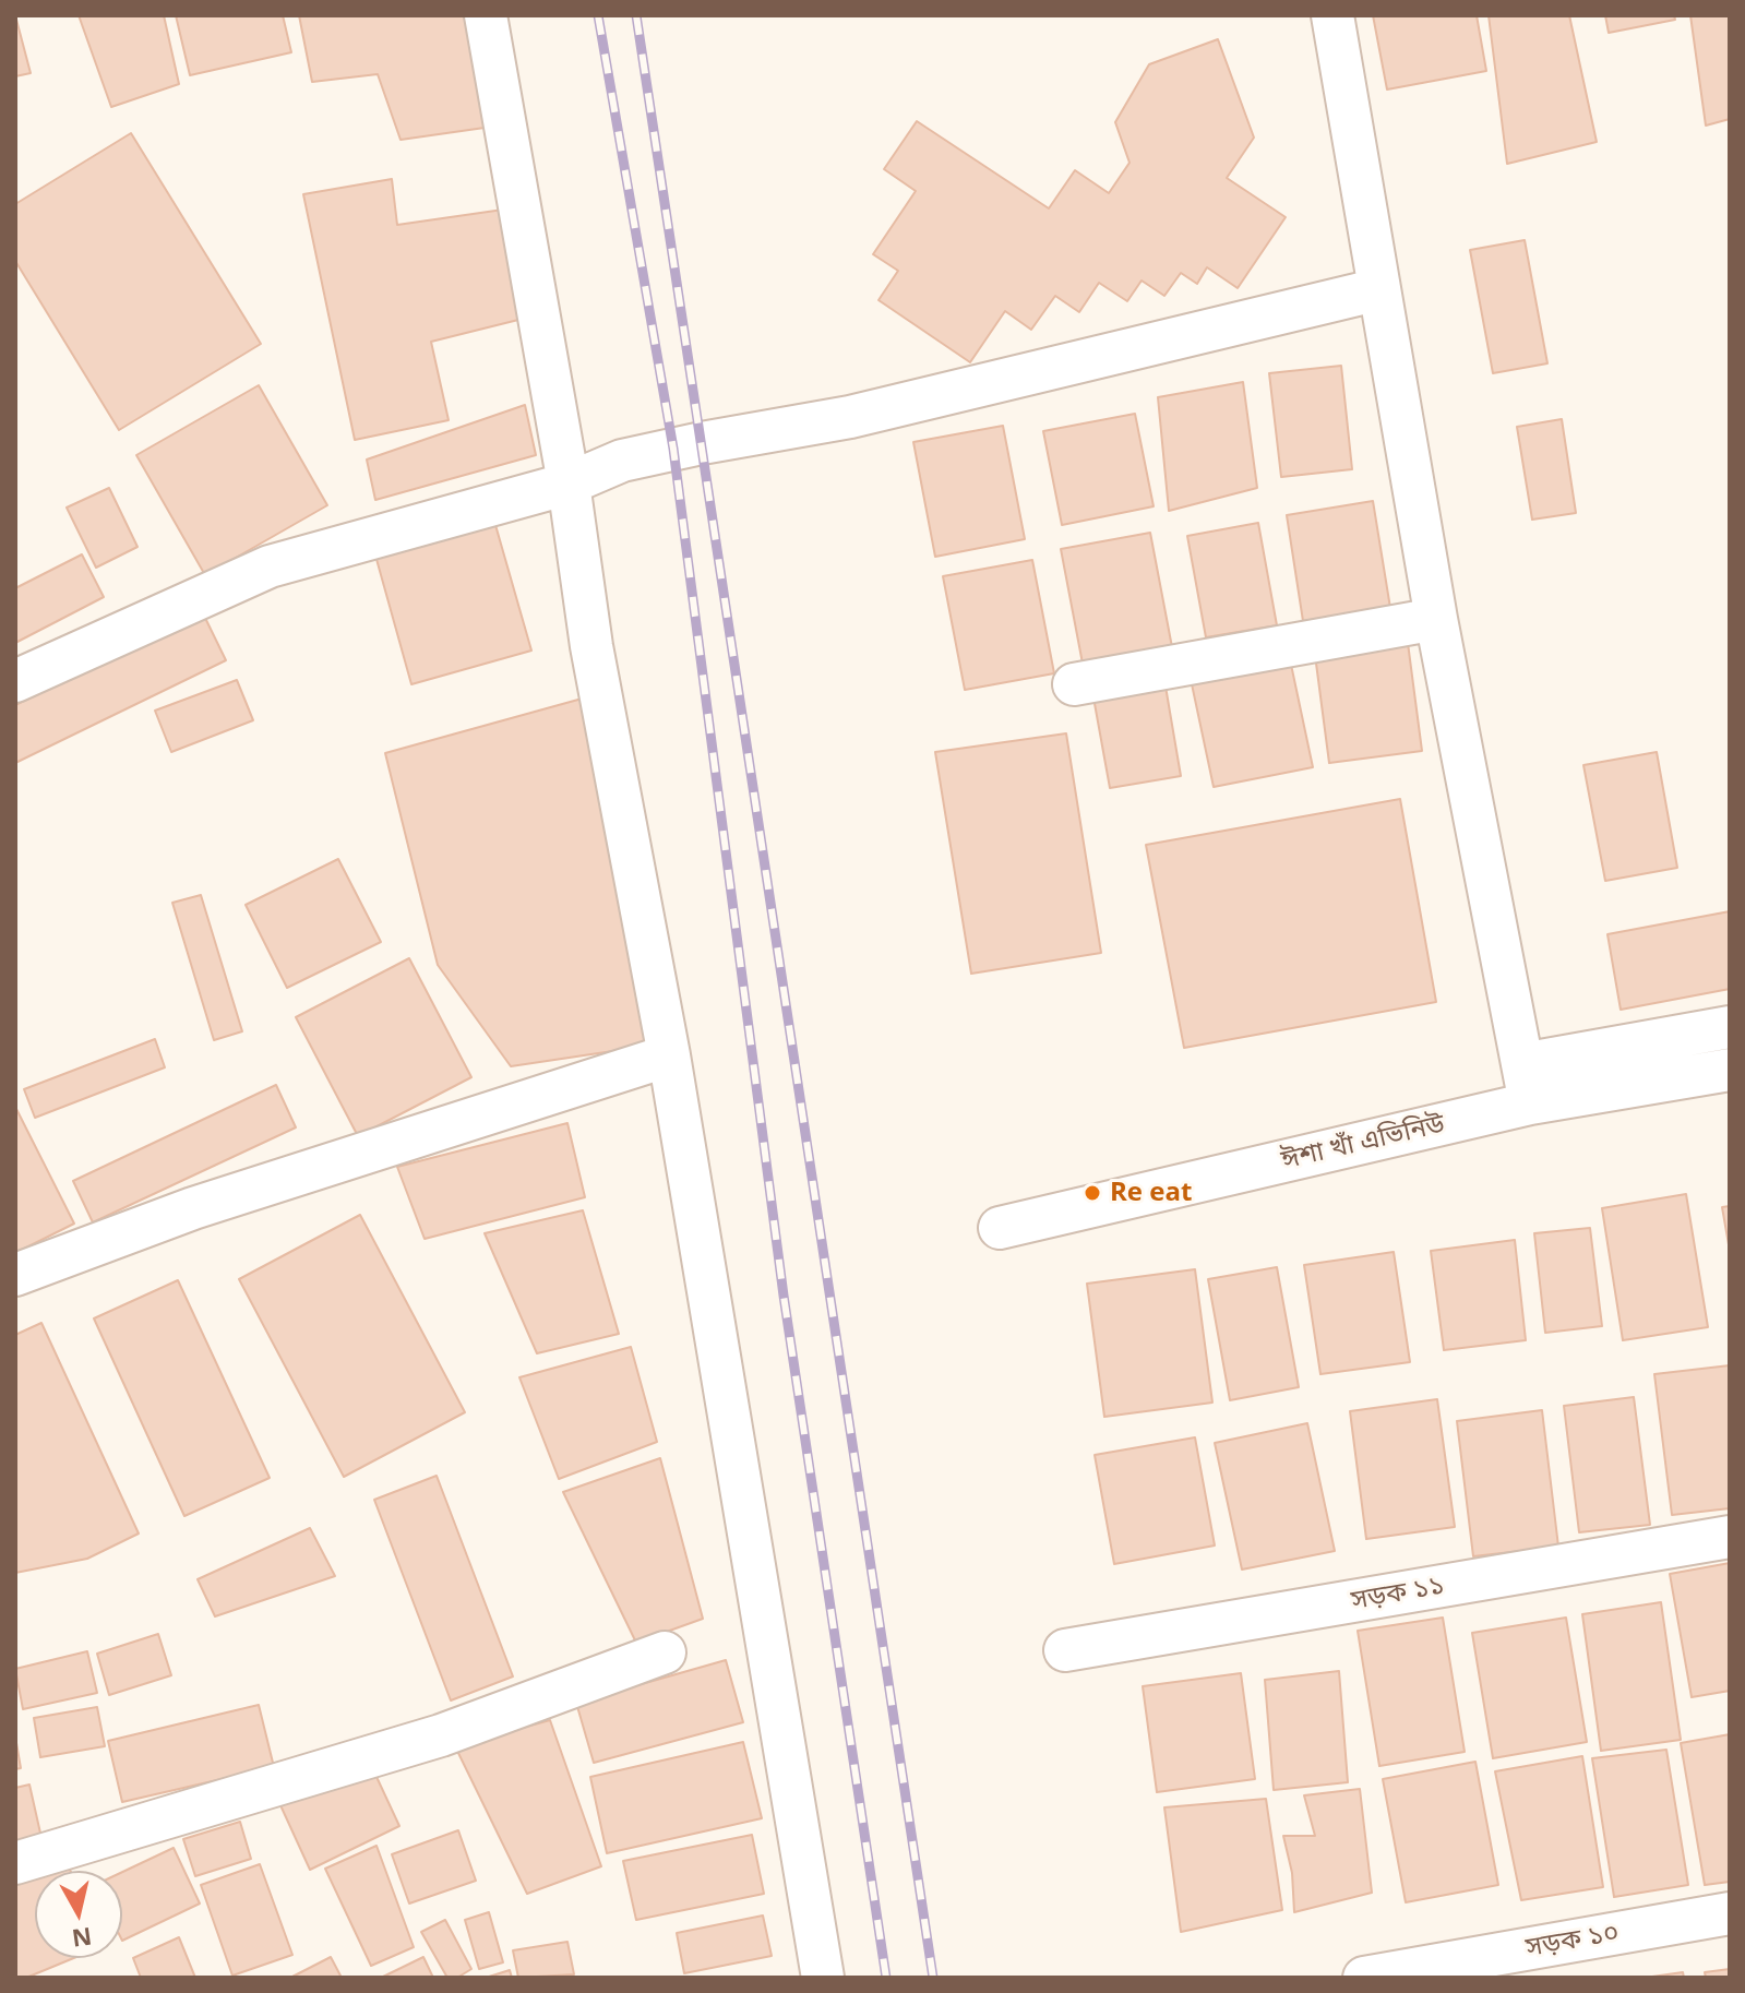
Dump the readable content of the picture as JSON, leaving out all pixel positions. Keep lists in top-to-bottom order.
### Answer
{
  "streets": {
    "street": ["ঈশা খাঁ এভিনিউ", "সড়ক ১১", "সড়ক ১০"]
  },
  "places": ["Re eat"],
  "north": "bottom"
}
